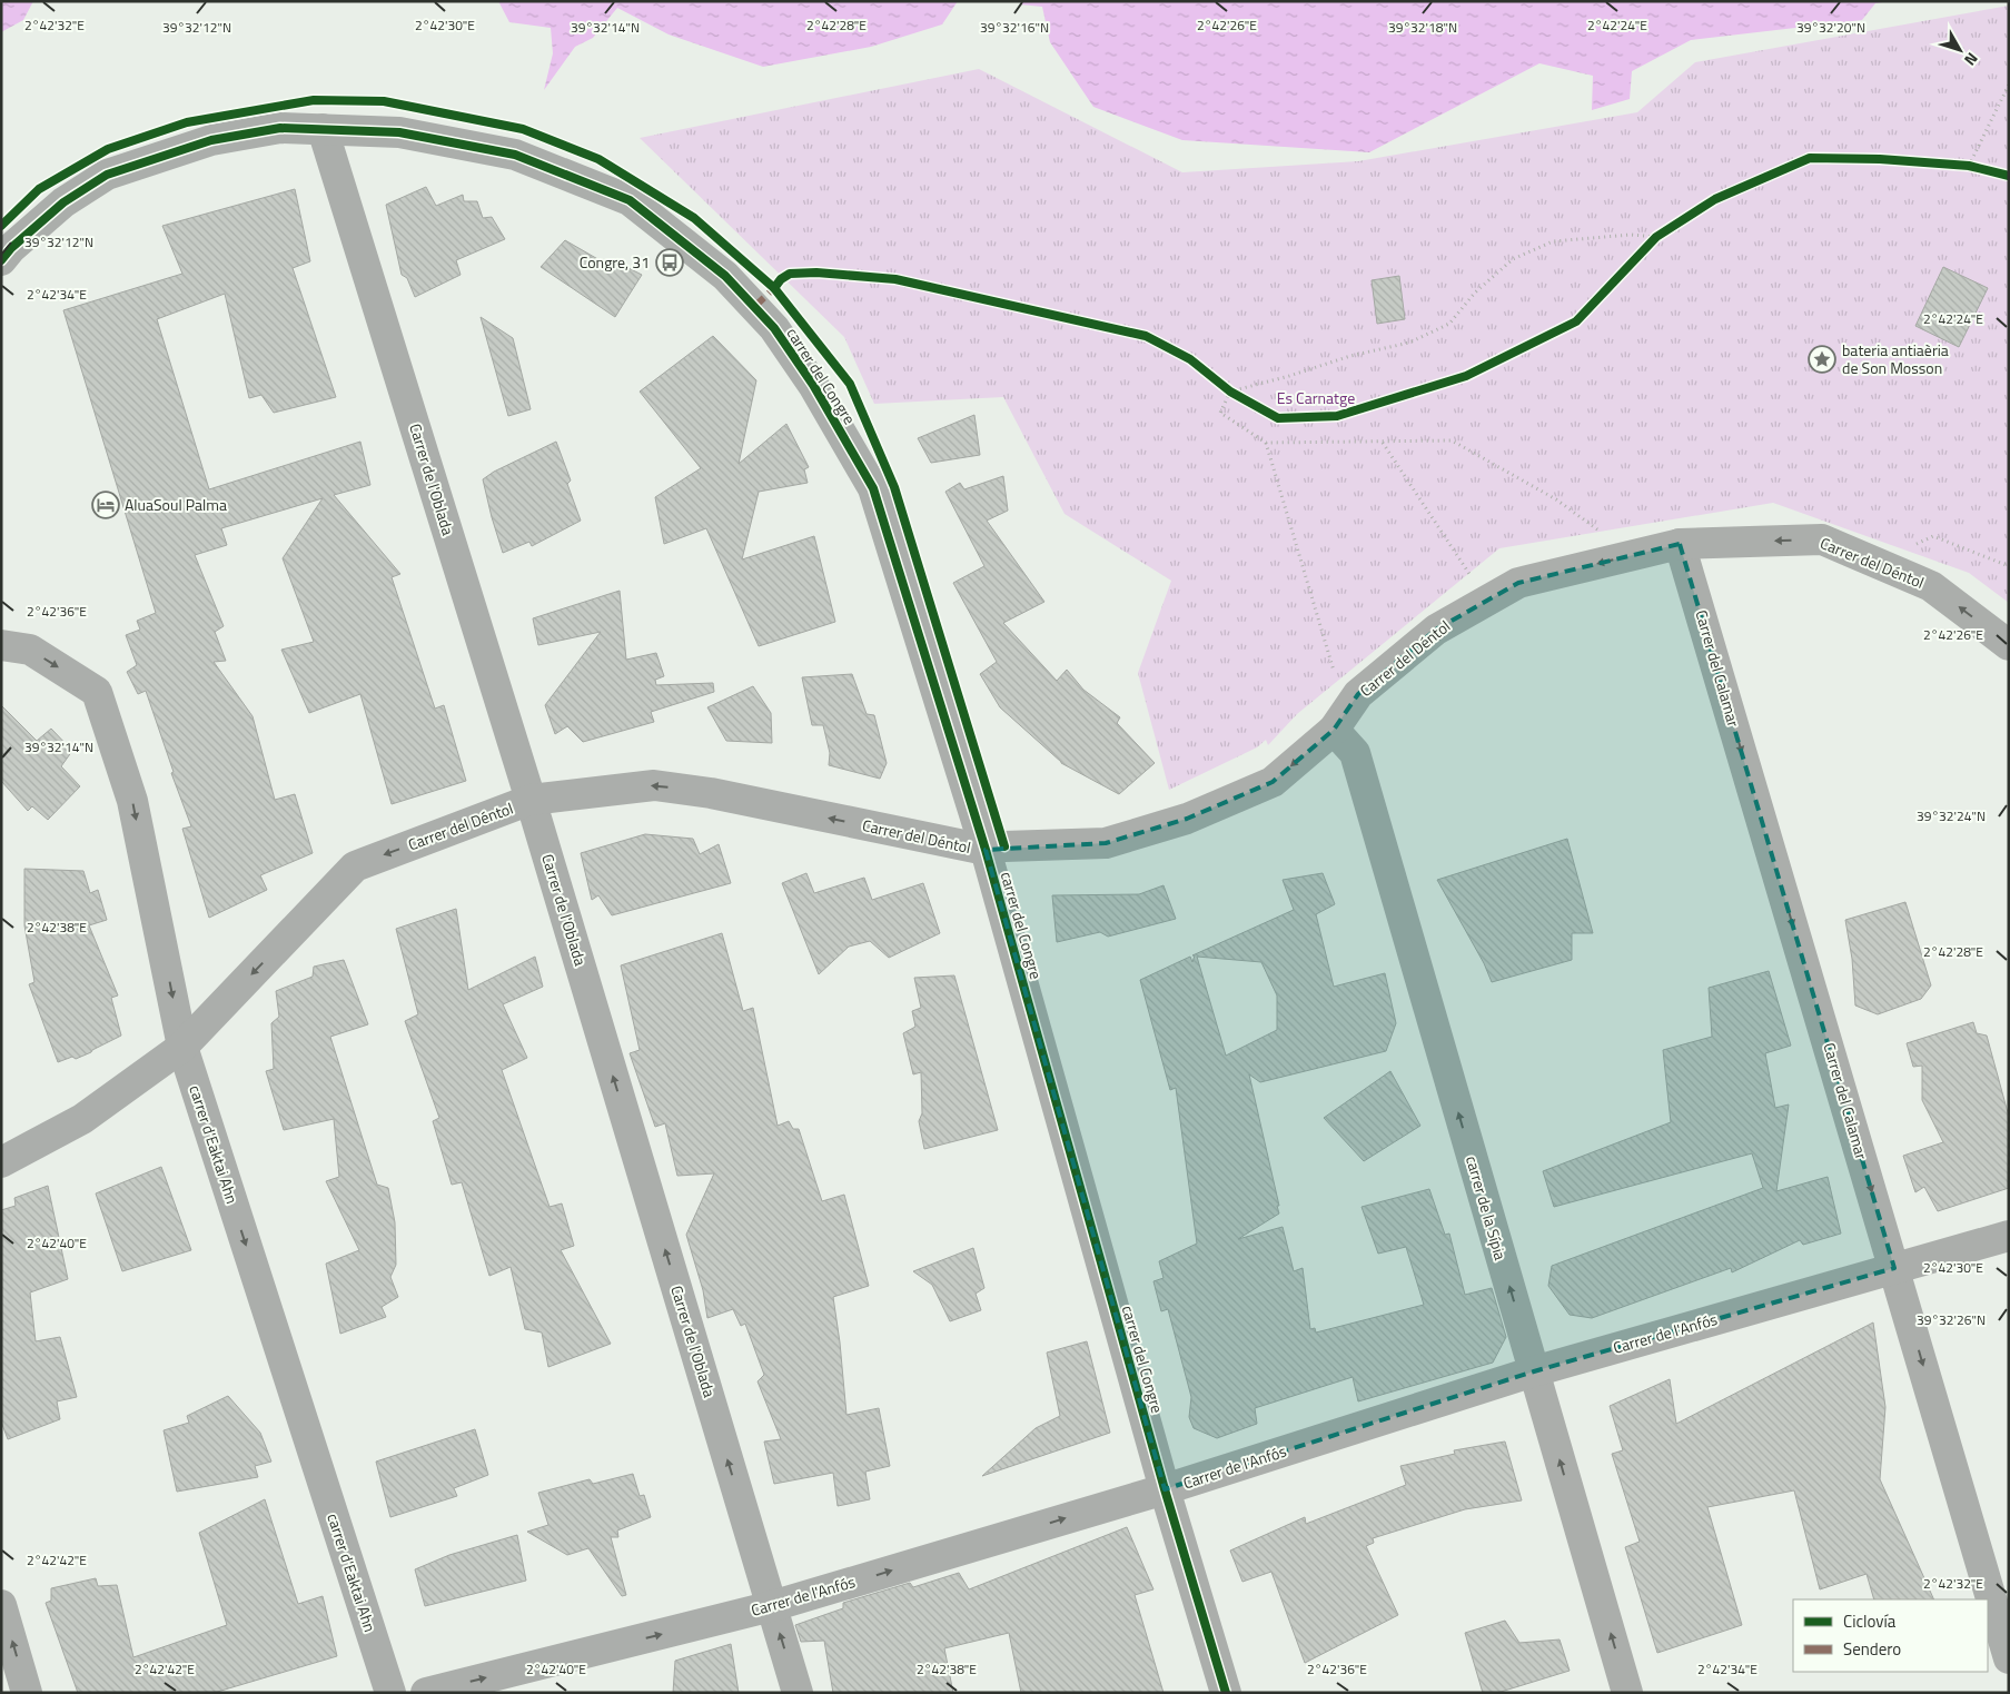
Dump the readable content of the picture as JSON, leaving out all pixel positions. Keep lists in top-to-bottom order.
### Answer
{
  "streets": {
    "street": [
      "carrer del Congre",
      "Carrer de l'Oblada",
      "Carrer del Déntol",
      "Carrer del Calamar",
      "carrer d'Eaktai Ahn",
      "carrer de la Sípia",
      "Carrer de l'Anfós"
    ]
  },
  "crossings": [
    ["carrer del Congre", "Carrer de l'Oblada"],
    ["carrer del Congre", "Carrer del Déntol"],
    ["carrer del Congre", "Carrer de l'Anfós"],
    ["Carrer de l'Oblada", "Carrer del Déntol"],
    ["Carrer de l'Oblada", "Carrer de l'Anfós"],
    ["Carrer del Déntol", "Carrer del Calamar"],
    ["Carrer del Déntol", "carrer d'Eaktai Ahn"],
    ["Carrer del Déntol", "carrer de la Sípia"],
    ["Carrer del Calamar", "Carrer de l'Anfós"],
    ["carrer de la Sípia", "Carrer de l'Anfós"]
  ],
  "one_way": [
    "Carrer de l'Oblada",
    "Carrer del Déntol",
    "Carrer del Calamar",
    "carrer d'Eaktai Ahn",
    "carrer de la Sípia",
    "Carrer de l'Anfós"
  ],
  "parks": ["Es Carnatge"],
  "places": {
    "bus stop": ["Congre, 31"],
    "place": ["bateria antiaèria de Son Mosson"],
    "hotel": ["AluaSoul Palma"]
  },
  "legend": ["Ciclovía", "Sendero"],
  "north": "bottom right",
  "coordinates": [
    "2°42'32\"E",
    "2°42'28\"E",
    "2°42'30\"E",
    "2°42'26\"E",
    "2°42'24\"E",
    "39°32'14\"N",
    "39°32'18\"N",
    "39°32'20\"N",
    "39°32'12\"N",
    "39°32'16\"N",
    "2°42'34\"E",
    "2°42'36\"E",
    "39°32'24\"N",
    "2°42'38\"E",
    "2°42'40\"E",
    "39°32'26\"N",
    "2°42'42\"E"
  ]
}
